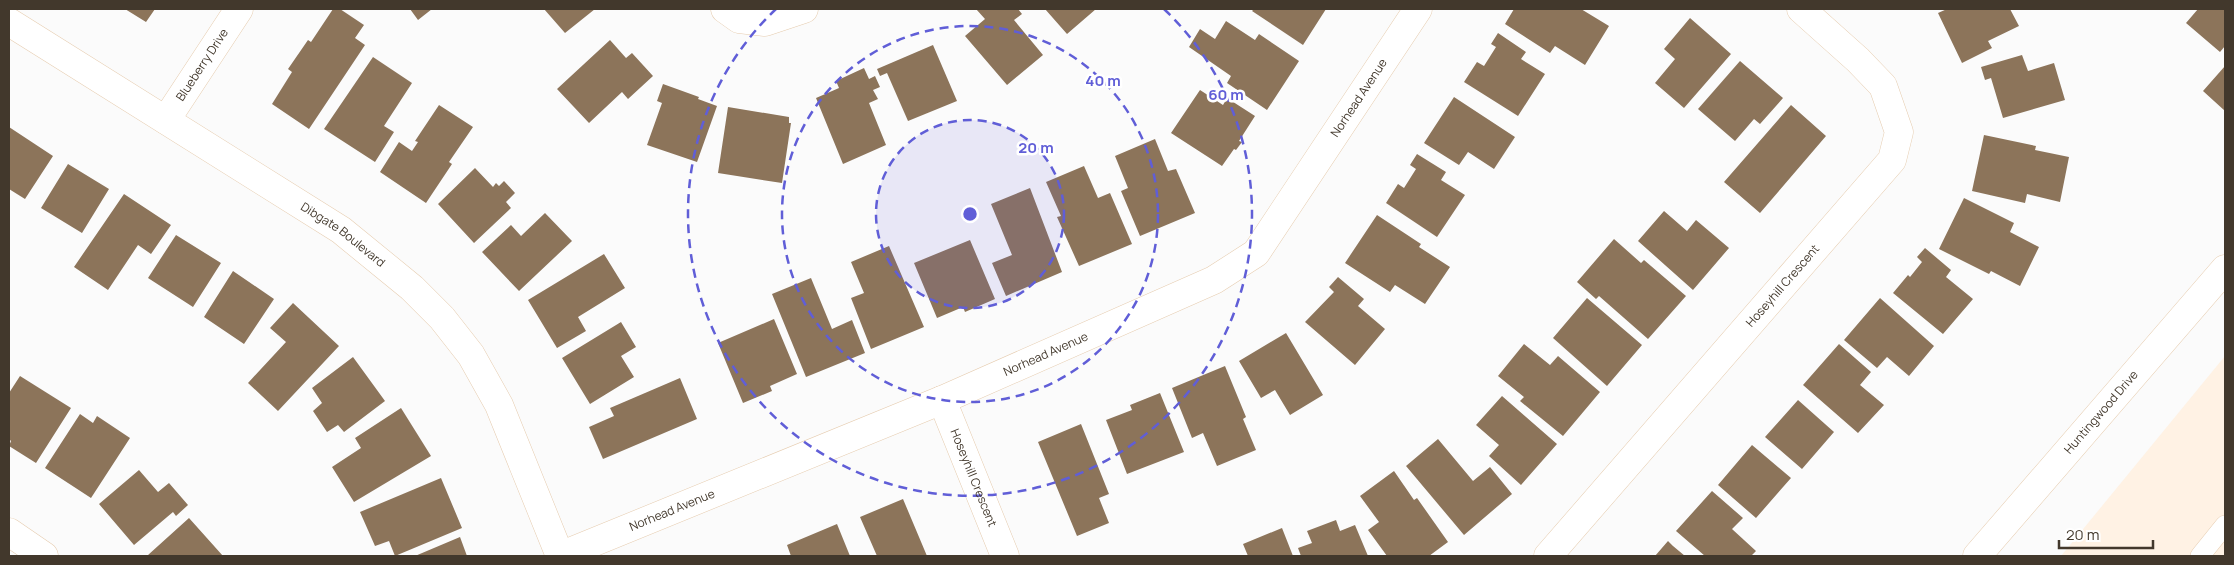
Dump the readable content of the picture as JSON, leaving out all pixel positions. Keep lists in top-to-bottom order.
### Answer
{
  "streets": {
    "street": [
      "Blueberry Drive",
      "Norhead Avenue",
      "Dibgate Boulevard",
      "Hoseyhill Crescent",
      "Huntingwood Drive"
    ]
  },
  "crossings": [
    ["Blueberry Drive", "Dibgate Boulevard"],
    ["Norhead Avenue", "Dibgate Boulevard"],
    ["Norhead Avenue", "Hoseyhill Crescent"]
  ],
  "scale_bar": "20 m",
  "rings": ["40 m", "60 m", "20 m"]
}
